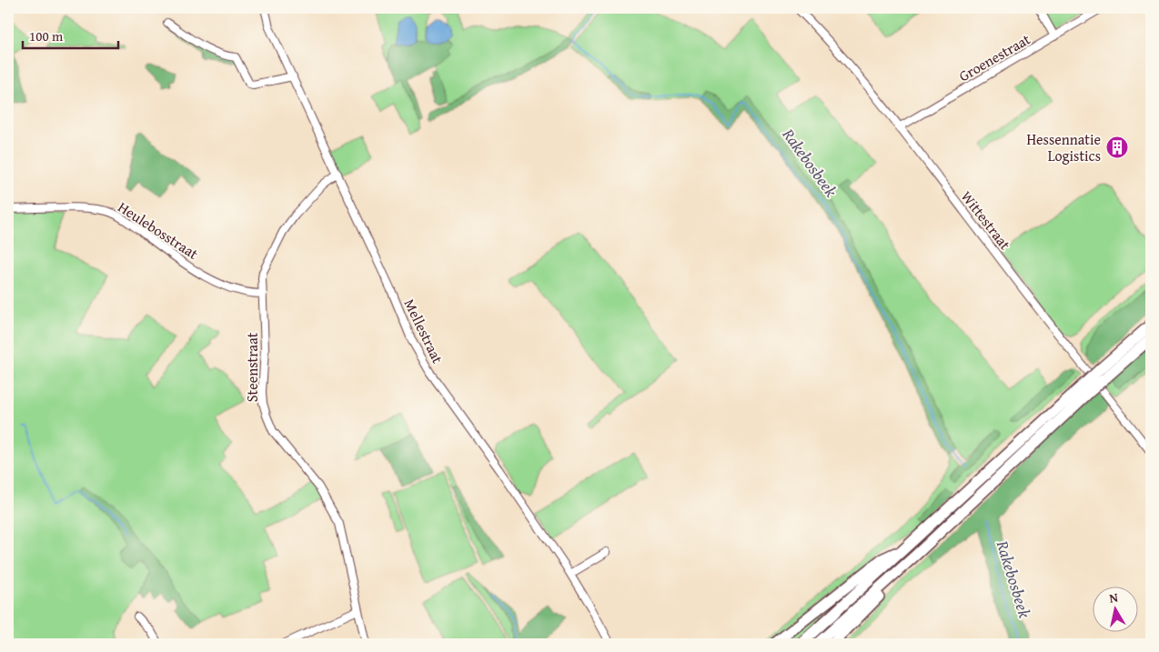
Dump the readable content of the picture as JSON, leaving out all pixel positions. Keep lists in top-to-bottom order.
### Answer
{
  "streets": {
    "street": [
      "Groenestraat",
      "Wittestraat",
      "Heulebosstraat",
      "Mellestraat",
      "Steenstraat"
    ]
  },
  "crossings": [
    ["Groenestraat", "Wittestraat"],
    ["Heulebosstraat", "Steenstraat"],
    ["Mellestraat", "Steenstraat"]
  ],
  "water": ["Rakebosbeek"],
  "places": {
    "building": ["Hessennatie Logistics"]
  },
  "scale_bar": "100 m",
  "north": "top"
}
